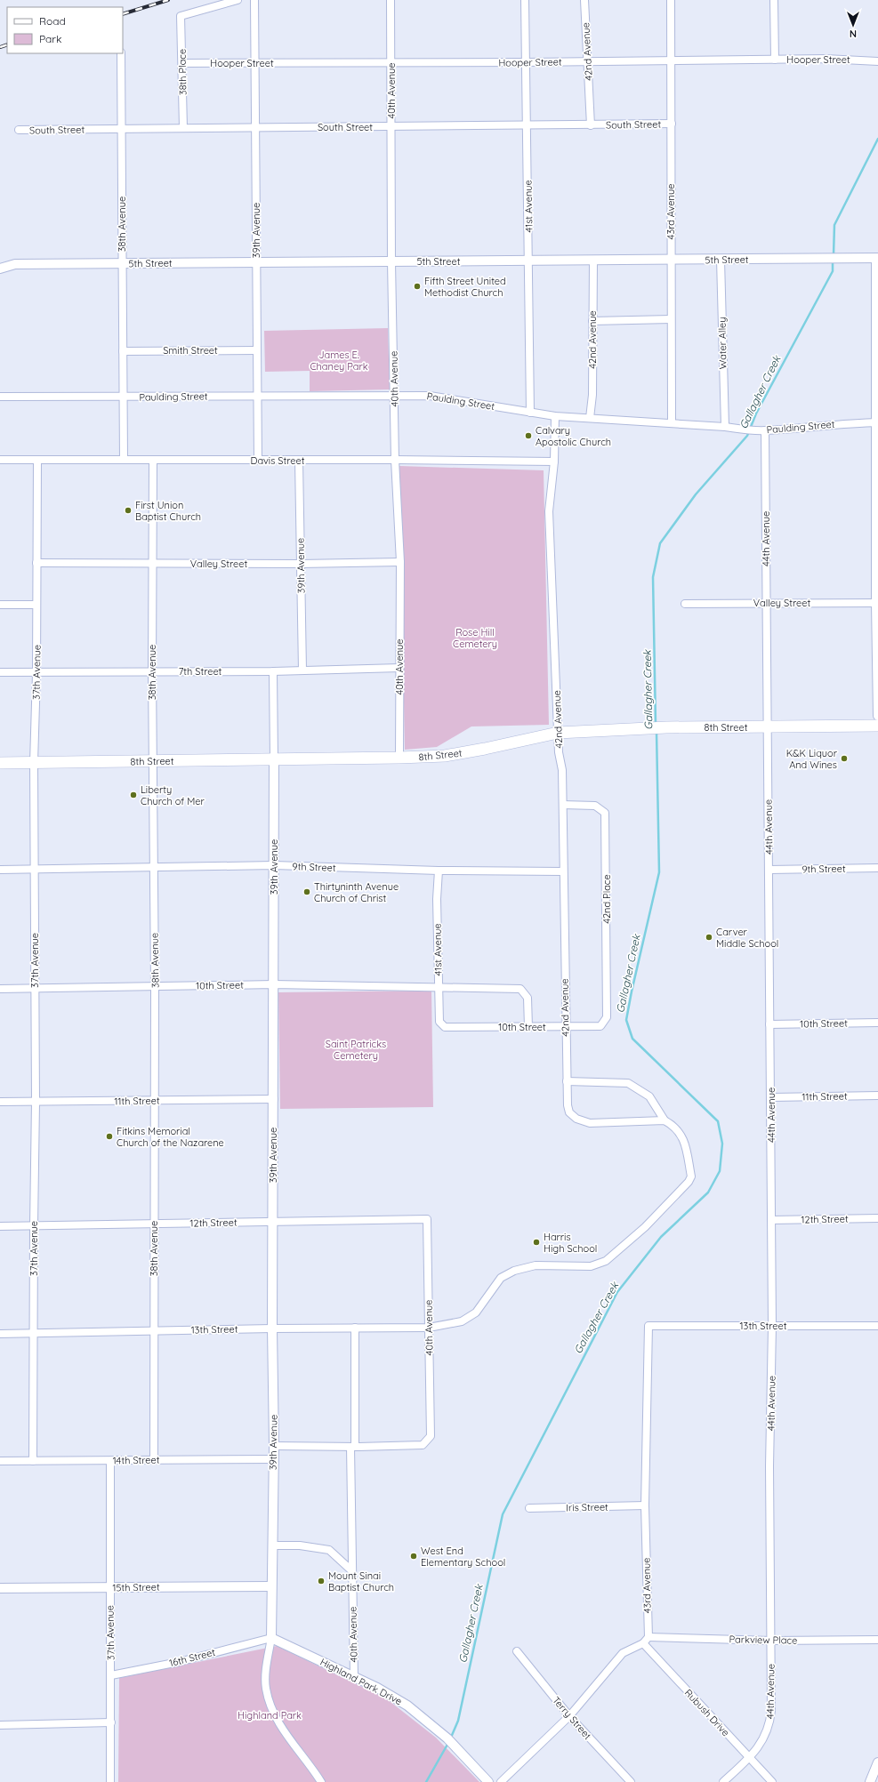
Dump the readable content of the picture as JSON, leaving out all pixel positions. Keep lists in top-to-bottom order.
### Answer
{
  "streets": {
    "main road": ["8th Street"],
    "street": [
      "42nd Avenue",
      "Hooper Street",
      "38th Place",
      "40th Avenue",
      "South Street",
      "41st Avenue",
      "43rd Avenue",
      "38th Avenue",
      "39th Avenue",
      "5th Street",
      "Water Alley",
      "Smith Street",
      "Paulding Street",
      "Davis Street",
      "44th Avenue",
      "Valley Street",
      "7th Street",
      "37th Avenue",
      "9th Street",
      "42nd Place",
      "10th Street",
      "11th Street",
      "12th Street",
      "13th Street",
      "14th Street",
      "Iris Street",
      "15th Street",
      "Parkview Place",
      "16th Street",
      "Highland Park Drive",
      "Rubush Drive",
      "Terry Street"
    ]
  },
  "crossings": [
    ["42nd Avenue", "Hooper Street"],
    ["42nd Avenue", "South Street"],
    ["42nd Avenue", "5th Street"],
    ["42nd Avenue", "Paulding Street"],
    ["42nd Avenue", "Davis Street"],
    ["42nd Avenue", "8th Street"],
    ["42nd Avenue", "9th Street"],
    ["42nd Avenue", "42nd Place"],
    ["42nd Avenue", "10th Street"],
    ["Hooper Street", "38th Place"],
    ["Hooper Street", "40th Avenue"],
    ["Hooper Street", "41st Avenue"],
    ["Hooper Street", "43rd Avenue"],
    ["Hooper Street", "39th Avenue"],
    ["38th Place", "South Street"],
    ["40th Avenue", "South Street"],
    ["40th Avenue", "5th Street"],
    ["40th Avenue", "Paulding Street"],
    ["40th Avenue", "Davis Street"],
    ["40th Avenue", "Valley Street"],
    ["40th Avenue", "7th Street"],
    ["40th Avenue", "8th Street"],
    ["40th Avenue", "12th Street"],
    ["40th Avenue", "13th Street"],
    ["40th Avenue", "Highland Park Drive"],
    ["South Street", "41st Avenue"],
    ["South Street", "43rd Avenue"],
    ["South Street", "38th Avenue"],
    ["South Street", "39th Avenue"],
    ["41st Avenue", "5th Street"],
    ["41st Avenue", "Paulding Street"],
    ["41st Avenue", "9th Street"],
    ["41st Avenue", "10th Street"],
    ["43rd Avenue", "5th Street"],
    ["43rd Avenue", "Paulding Street"],
    ["43rd Avenue", "13th Street"],
    ["43rd Avenue", "Iris Street"],
    ["43rd Avenue", "Parkview Place"],
    ["43rd Avenue", "Rubush Drive"],
    ["38th Avenue", "5th Street"],
    ["38th Avenue", "Smith Street"],
    ["38th Avenue", "Paulding Street"],
    ["38th Avenue", "Davis Street"],
    ["38th Avenue", "Valley Street"],
    ["38th Avenue", "7th Street"],
    ["38th Avenue", "8th Street"],
    ["38th Avenue", "9th Street"],
    ["38th Avenue", "10th Street"],
    ["38th Avenue", "11th Street"],
    ["38th Avenue", "12th Street"],
    ["38th Avenue", "13th Street"],
    ["38th Avenue", "14th Street"],
    ["39th Avenue", "5th Street"],
    ["39th Avenue", "Smith Street"],
    ["39th Avenue", "Paulding Street"],
    ["39th Avenue", "Davis Street"],
    ["39th Avenue", "Valley Street"],
    ["39th Avenue", "7th Street"],
    ["39th Avenue", "8th Street"],
    ["39th Avenue", "9th Street"],
    ["39th Avenue", "10th Street"],
    ["39th Avenue", "11th Street"],
    ["39th Avenue", "12th Street"],
    ["39th Avenue", "13th Street"],
    ["39th Avenue", "14th Street"],
    ["39th Avenue", "15th Street"],
    ["39th Avenue", "16th Street"],
    ["39th Avenue", "Highland Park Drive"],
    ["5th Street", "Water Alley"],
    ["Water Alley", "Paulding Street"],
    ["Paulding Street", "44th Avenue"],
    ["Davis Street", "37th Avenue"],
    ["44th Avenue", "Valley Street"],
    ["44th Avenue", "8th Street"],
    ["44th Avenue", "9th Street"],
    ["44th Avenue", "10th Street"],
    ["44th Avenue", "11th Street"],
    ["44th Avenue", "12th Street"],
    ["44th Avenue", "13th Street"],
    ["44th Avenue", "Parkview Place"],
    ["44th Avenue", "Rubush Drive"],
    ["Valley Street", "37th Avenue"],
    ["7th Street", "37th Avenue"],
    ["37th Avenue", "8th Street"],
    ["37th Avenue", "9th Street"],
    ["37th Avenue", "10th Street"],
    ["37th Avenue", "11th Street"],
    ["37th Avenue", "12th Street"],
    ["37th Avenue", "13th Street"],
    ["37th Avenue", "14th Street"],
    ["37th Avenue", "15th Street"],
    ["37th Avenue", "16th Street"],
    ["42nd Place", "10th Street"],
    ["Parkview Place", "Rubush Drive"],
    ["16th Street", "Highland Park Drive"]
  ],
  "water": ["Gallagher Creek"],
  "parks": [
    "James E. Chaney Park",
    "Rose Hill Cemetery",
    "Saint Patricks Cemetery",
    "Highland Park"
  ],
  "places": [
    "Fifth Street United Methodist Church",
    "Calvary Apostolic Church",
    "First Union Baptist Church",
    "K&K Liquor And Wines",
    "Liberty Church of Mer",
    "Thirtyninth Avenue Church of Christ",
    "Carver Middle School",
    "Fitkins Memorial Church of the Nazarene",
    "Harris High School",
    "West End Elementary School",
    "Mount Sinai Baptist Church"
  ],
  "legend": ["Road", "Park"],
  "north": "bottom"
}
